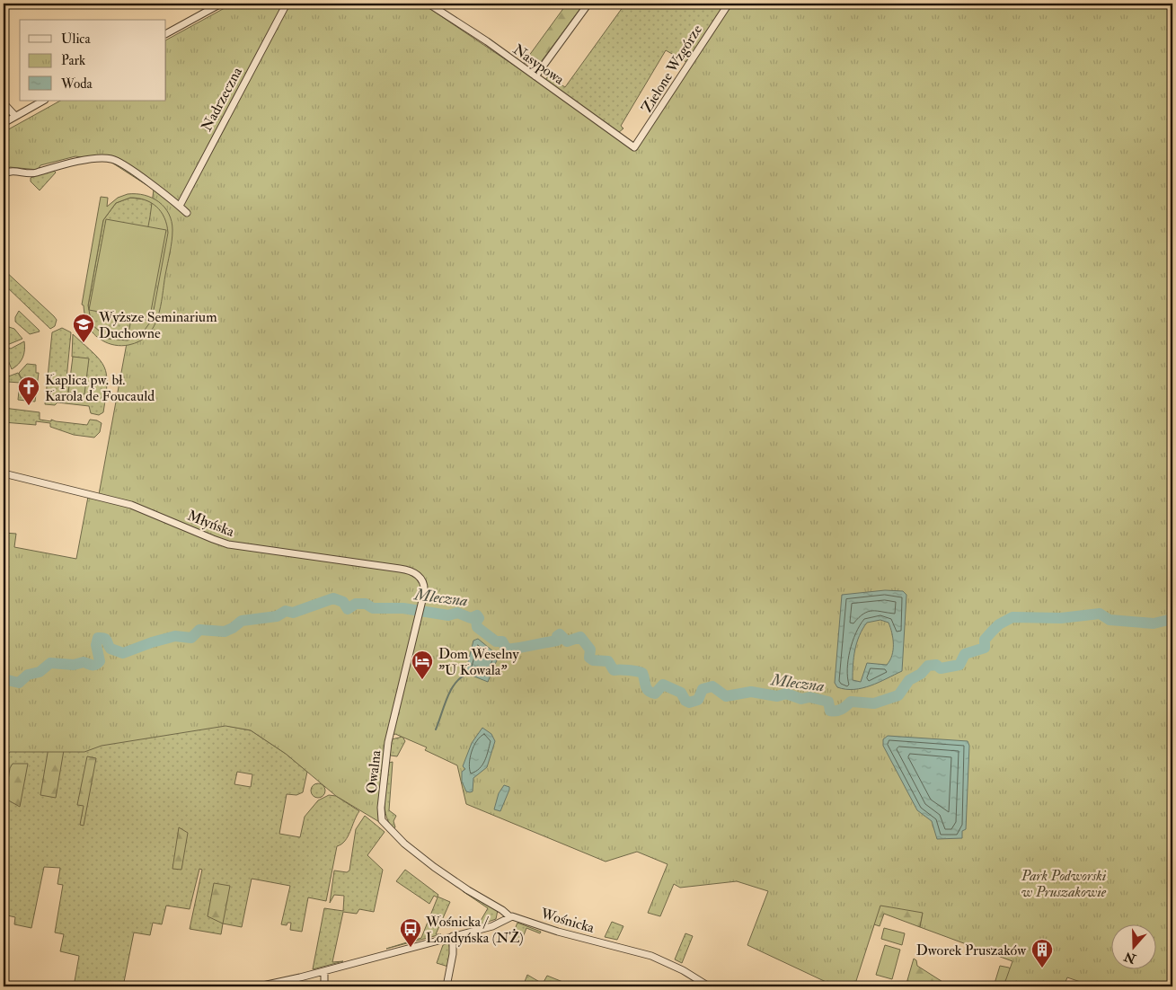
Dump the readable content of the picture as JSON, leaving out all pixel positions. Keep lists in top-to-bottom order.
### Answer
{
  "streets": {
    "street": [
      "Nasypowa",
      "Zielone Wzgórze",
      "Nadrzeczna",
      "Młyńska",
      "Owalna",
      "Wośnicka"
    ]
  },
  "crossings": [
    ["Nasypowa", "Zielone Wzgórze"],
    ["Młyńska", "Owalna"],
    ["Owalna", "Wośnicka"]
  ],
  "water": ["Mleczna"],
  "parks": ["Park Podworski w Pruszakowie"],
  "places": {
    "school or university": ["Wyższe Seminarium Duchowne"],
    "church": ["Kaplica pw. bł. Karola de Foucauld"],
    "hotel": ["Dom Weselny \"U Kowala\""],
    "bus stop": ["Wośnicka / Londyńska (NŻ)"],
    "building": ["Dworek Pruszaków"]
  },
  "legend": ["Ulica", "Park", "Woda"],
  "north": "bottom"
}
